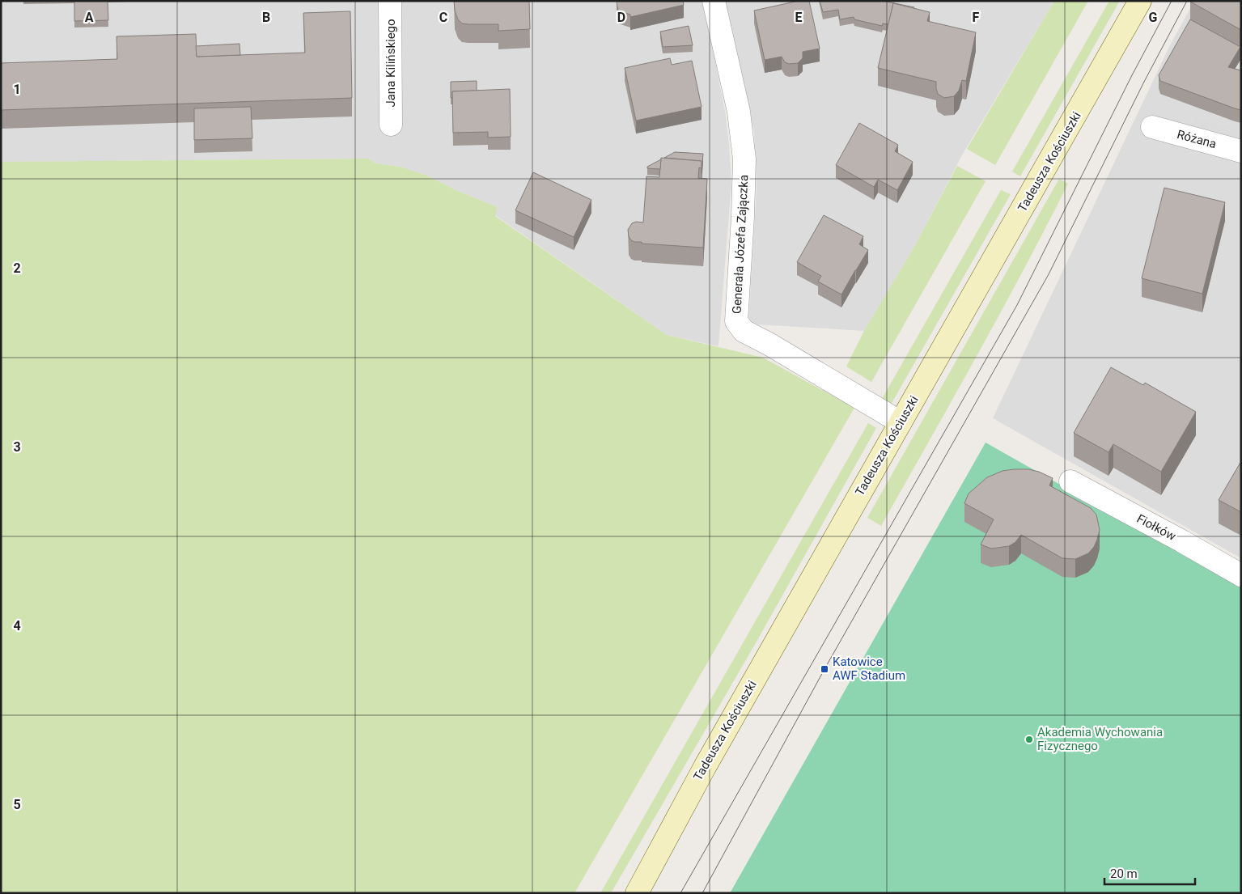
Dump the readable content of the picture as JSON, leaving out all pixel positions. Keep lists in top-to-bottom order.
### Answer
{
  "streets": {
    "street": [
      "Jana Kilińskiego",
      "Różana",
      "Tadeusza Kościuszki",
      "Generała Józefa Zajączka",
      "Fiołków"
    ]
  },
  "crossings": [
    ["Tadeusza Kościuszki", "Generała Józefa Zajączka"]
  ],
  "places": {
    "transit": ["Katowice AWF Stadium"],
    "other": ["Akademia Wychowania Fizycznego"]
  },
  "scale_bar": "20 m",
  "grid": {
    "columns": [
      "A",
      "B",
      "C",
      "D",
      "E",
      "F",
      "G"
    ],
    "rows": [
      "1",
      "2",
      "3",
      "4",
      "5"
    ]
  }
}
